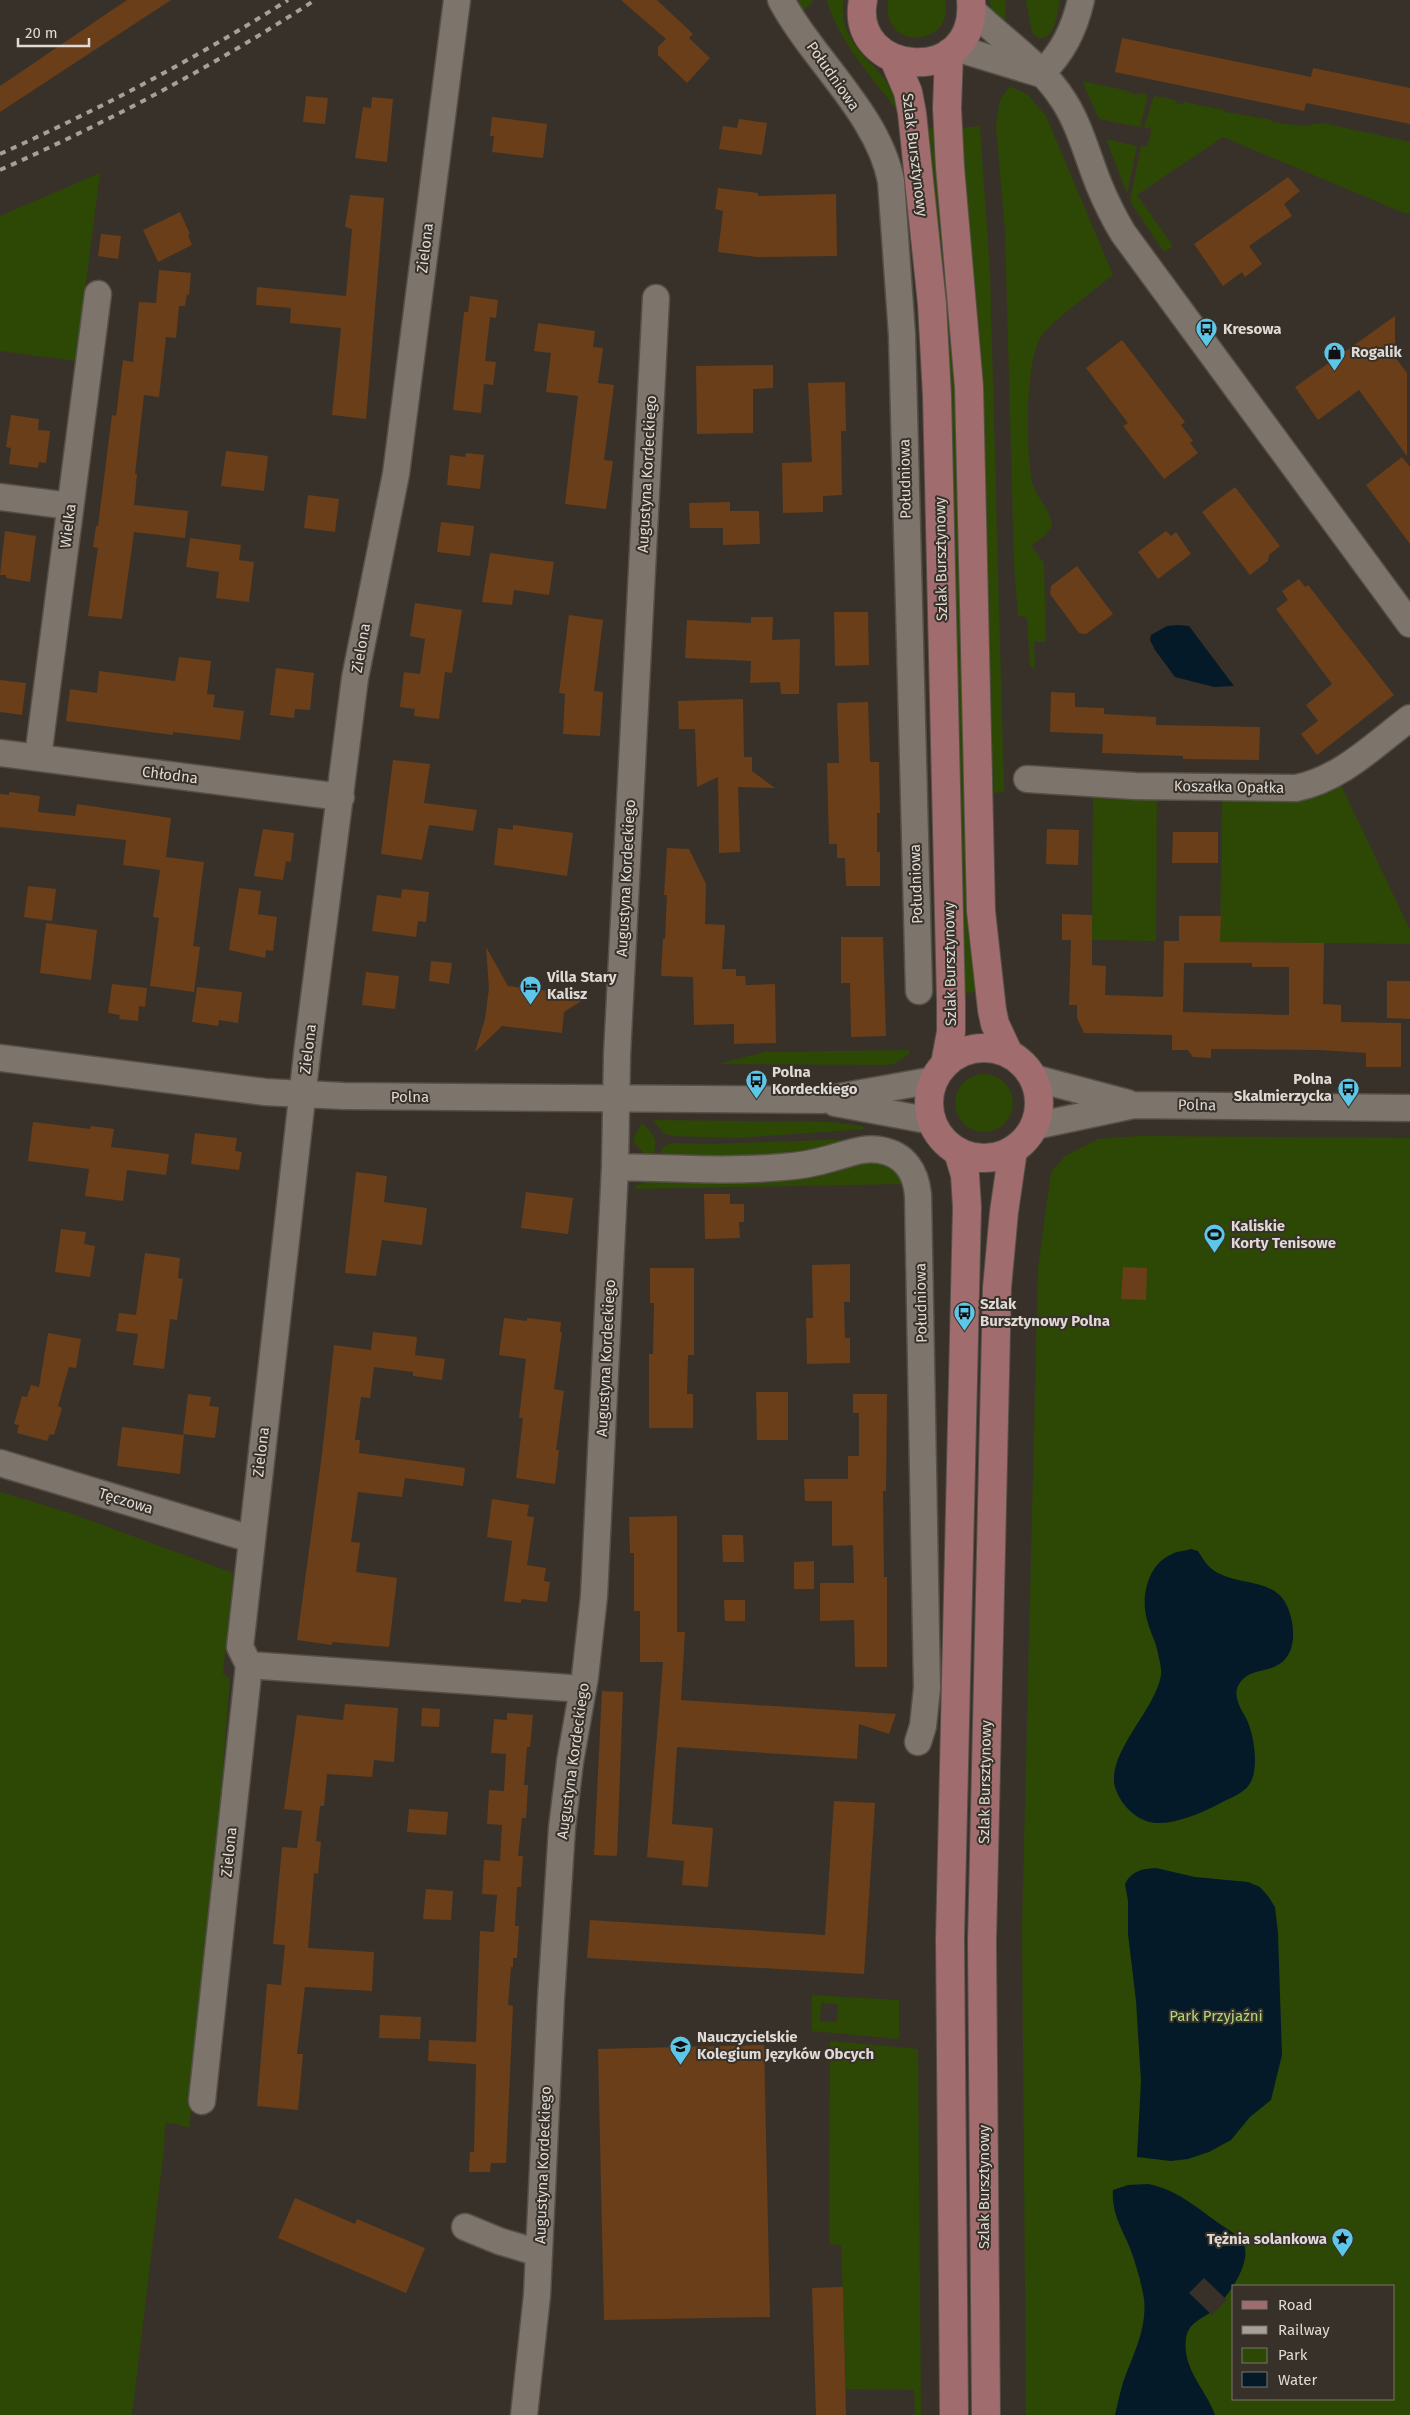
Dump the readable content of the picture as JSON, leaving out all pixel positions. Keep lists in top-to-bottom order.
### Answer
{
  "streets": {
    "main road": ["Szlak Bursztynowy"],
    "street": [
      "Południowa",
      "Zielona",
      "Augustyna Kordeckiego",
      "Wielka",
      "Chłodna",
      "Koszałka Opałka",
      "Polna",
      "Tęczowa"
    ]
  },
  "crossings": [
    ["Południowa", "Augustyna Kordeckiego"],
    ["Szlak Bursztynowy", "Polna"],
    ["Zielona", "Chłodna"],
    ["Zielona", "Polna"],
    ["Zielona", "Tęczowa"],
    ["Augustyna Kordeckiego", "Polna"],
    ["Wielka", "Chłodna"]
  ],
  "parks": ["Park Przyjaźni"],
  "places": {
    "bus stop": [
      "Kresowa",
      "Polna Kordeckiego",
      "Polna Skalmierzycka",
      "Szlak Bursztynowy Polna"
    ],
    "shop": ["Rogalik"],
    "hotel": ["Villa Stary Kalisz"],
    "sports": ["Kaliskie Korty Tenisowe"],
    "school or university": ["Nauczycielskie Kolegium Języków Obcych"],
    "place": ["Tężnia solankowa"]
  },
  "legend": [
    "Road",
    "Railway",
    "Park",
    "Water"
  ],
  "scale_bar": "20 m"
}
